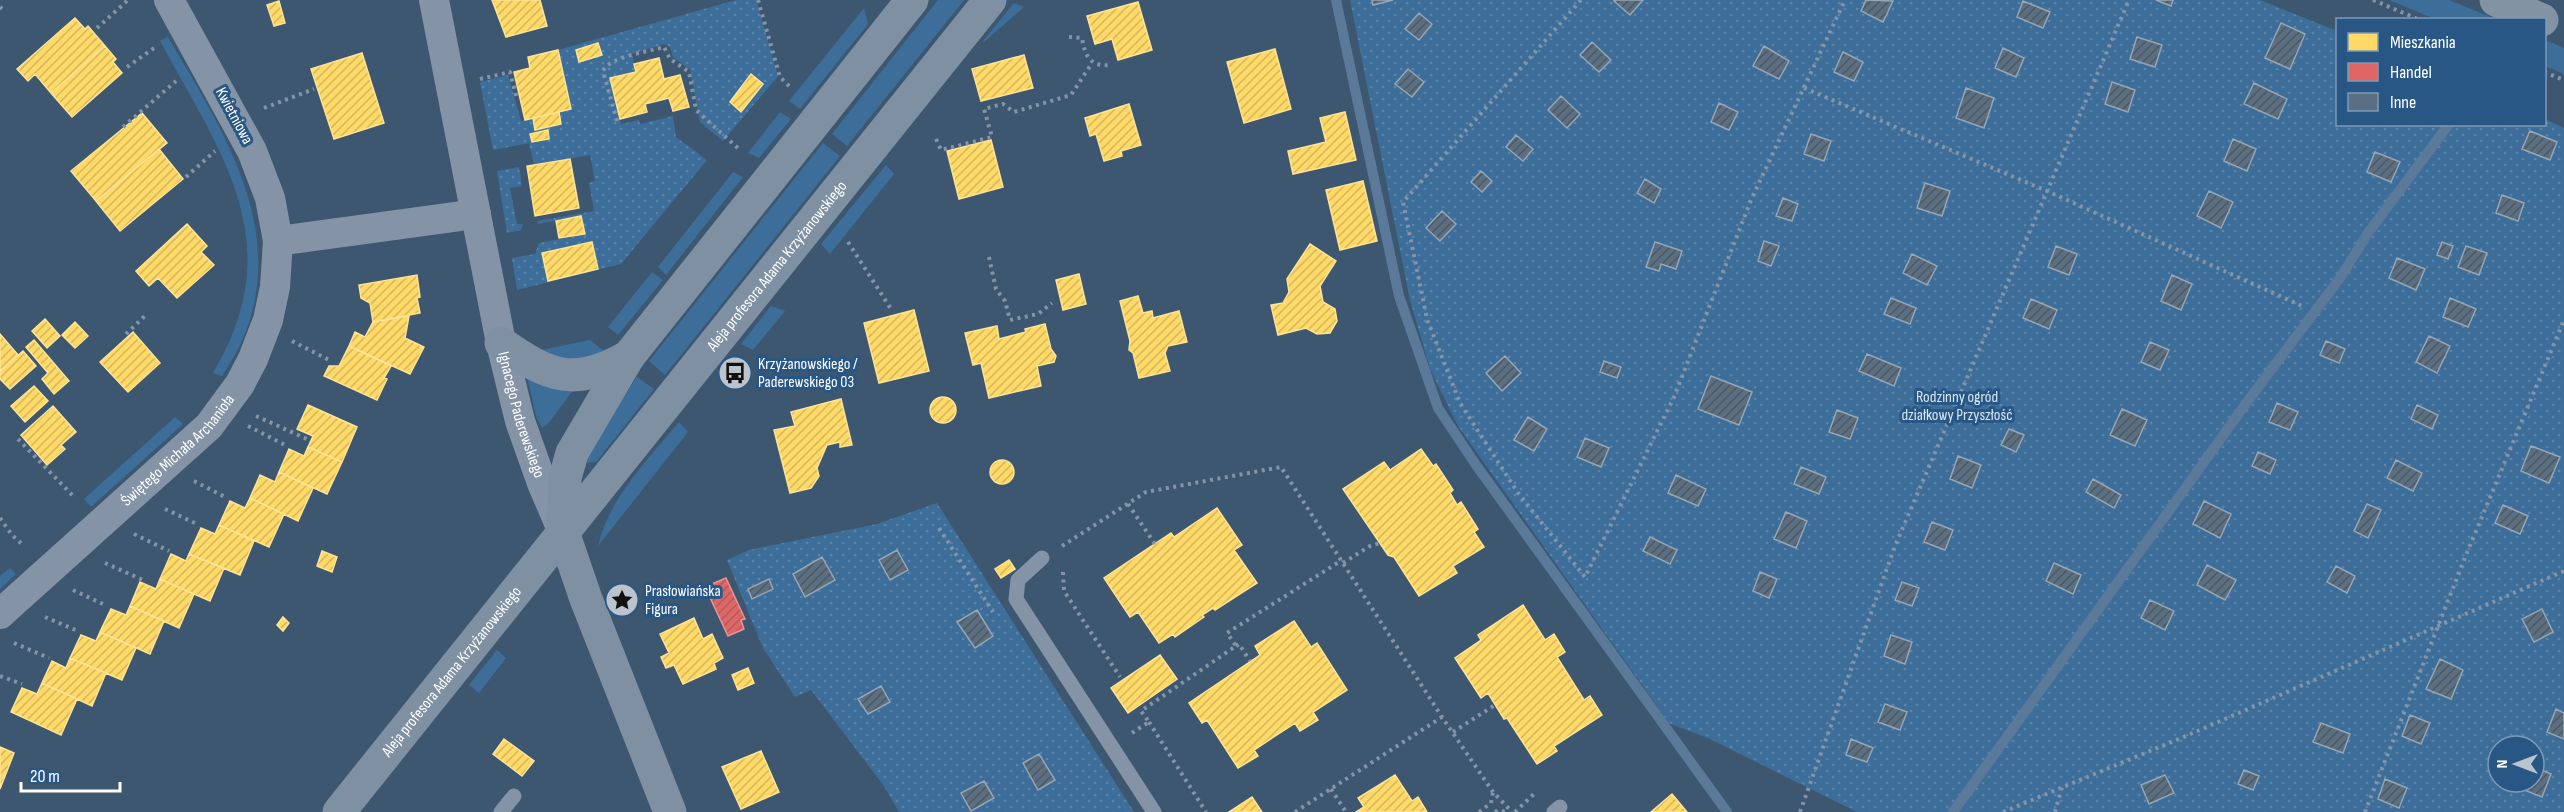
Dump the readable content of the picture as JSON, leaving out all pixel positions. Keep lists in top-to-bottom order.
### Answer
{
  "streets": {
    "street": [
      "Kwietniowa",
      "Aleja profesora Adama Krzyżanowskiego",
      "Ignacego Paderewskiego",
      "Świętego Michała Archanioła"
    ]
  },
  "crossings": [
    ["Kwietniowa", "Świętego Michała Archanioła"],
    ["Aleja profesora Adama Krzyżanowskiego", "Ignacego Paderewskiego"]
  ],
  "parks": ["Rodzinny ogród działkowy Przyszłość"],
  "places": {
    "bus stop": ["Krzyżanowskiego / Paderewskiego 03"],
    "place": ["Prasłowiańska Figura"]
  },
  "legend": ["Mieszkania", "Handel", "Inne"],
  "scale_bar": "20 m",
  "north": "left"
}
